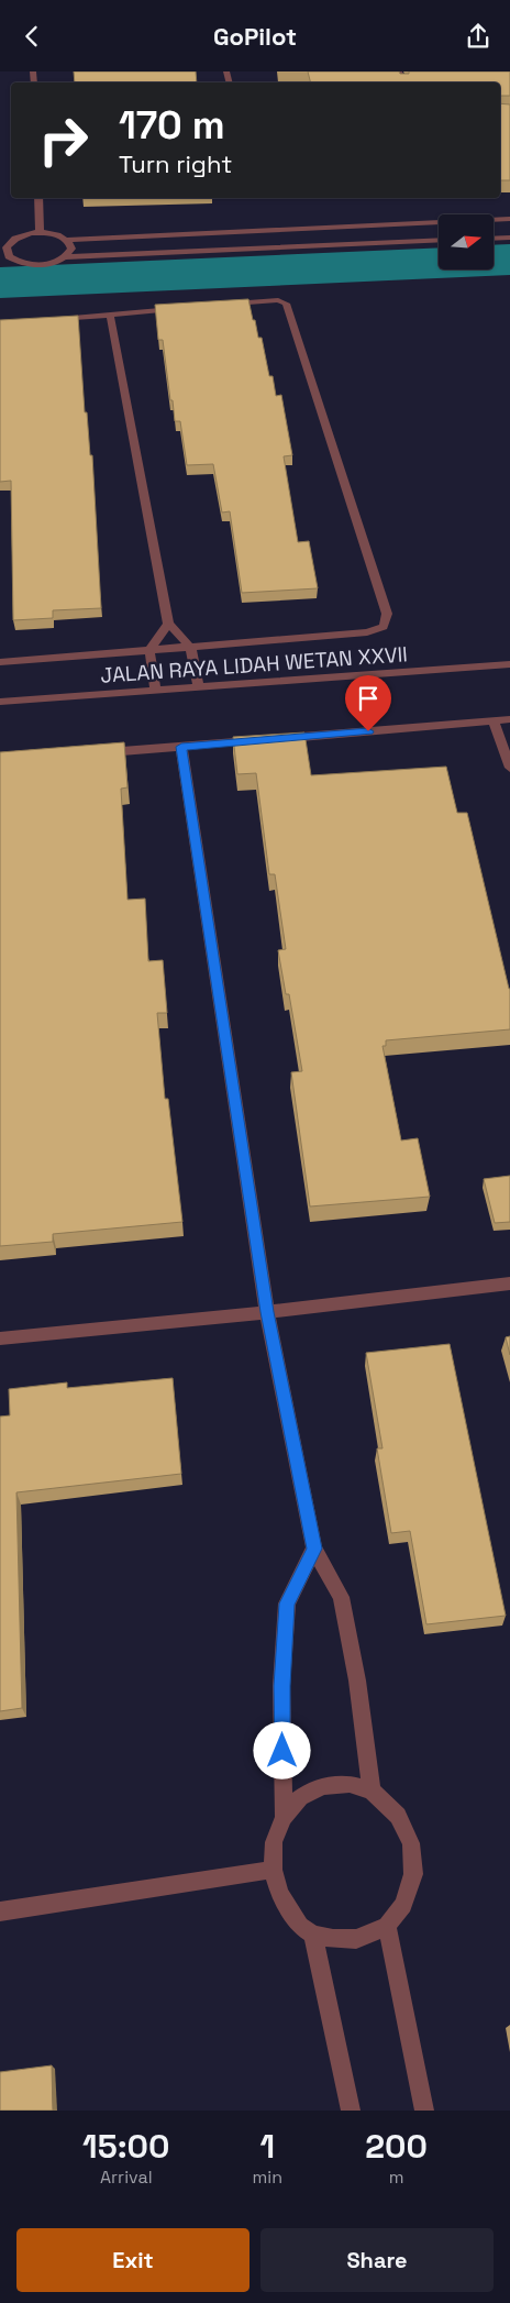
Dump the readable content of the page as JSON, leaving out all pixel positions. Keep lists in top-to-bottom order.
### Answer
{
  "streets": {
    "street": ["JALAN RAYA LIDAH WETAN XXVII"]
  },
  "north": "right",
  "page": {
    "header": "GoPilot",
    "turn": ["170 m", "Turn right"],
    "eta": [
      "15:00",
      "Arrival",
      "1",
      "min",
      "200",
      "m"
    ],
    "buttons": ["Exit", "Share"]
  }
}
